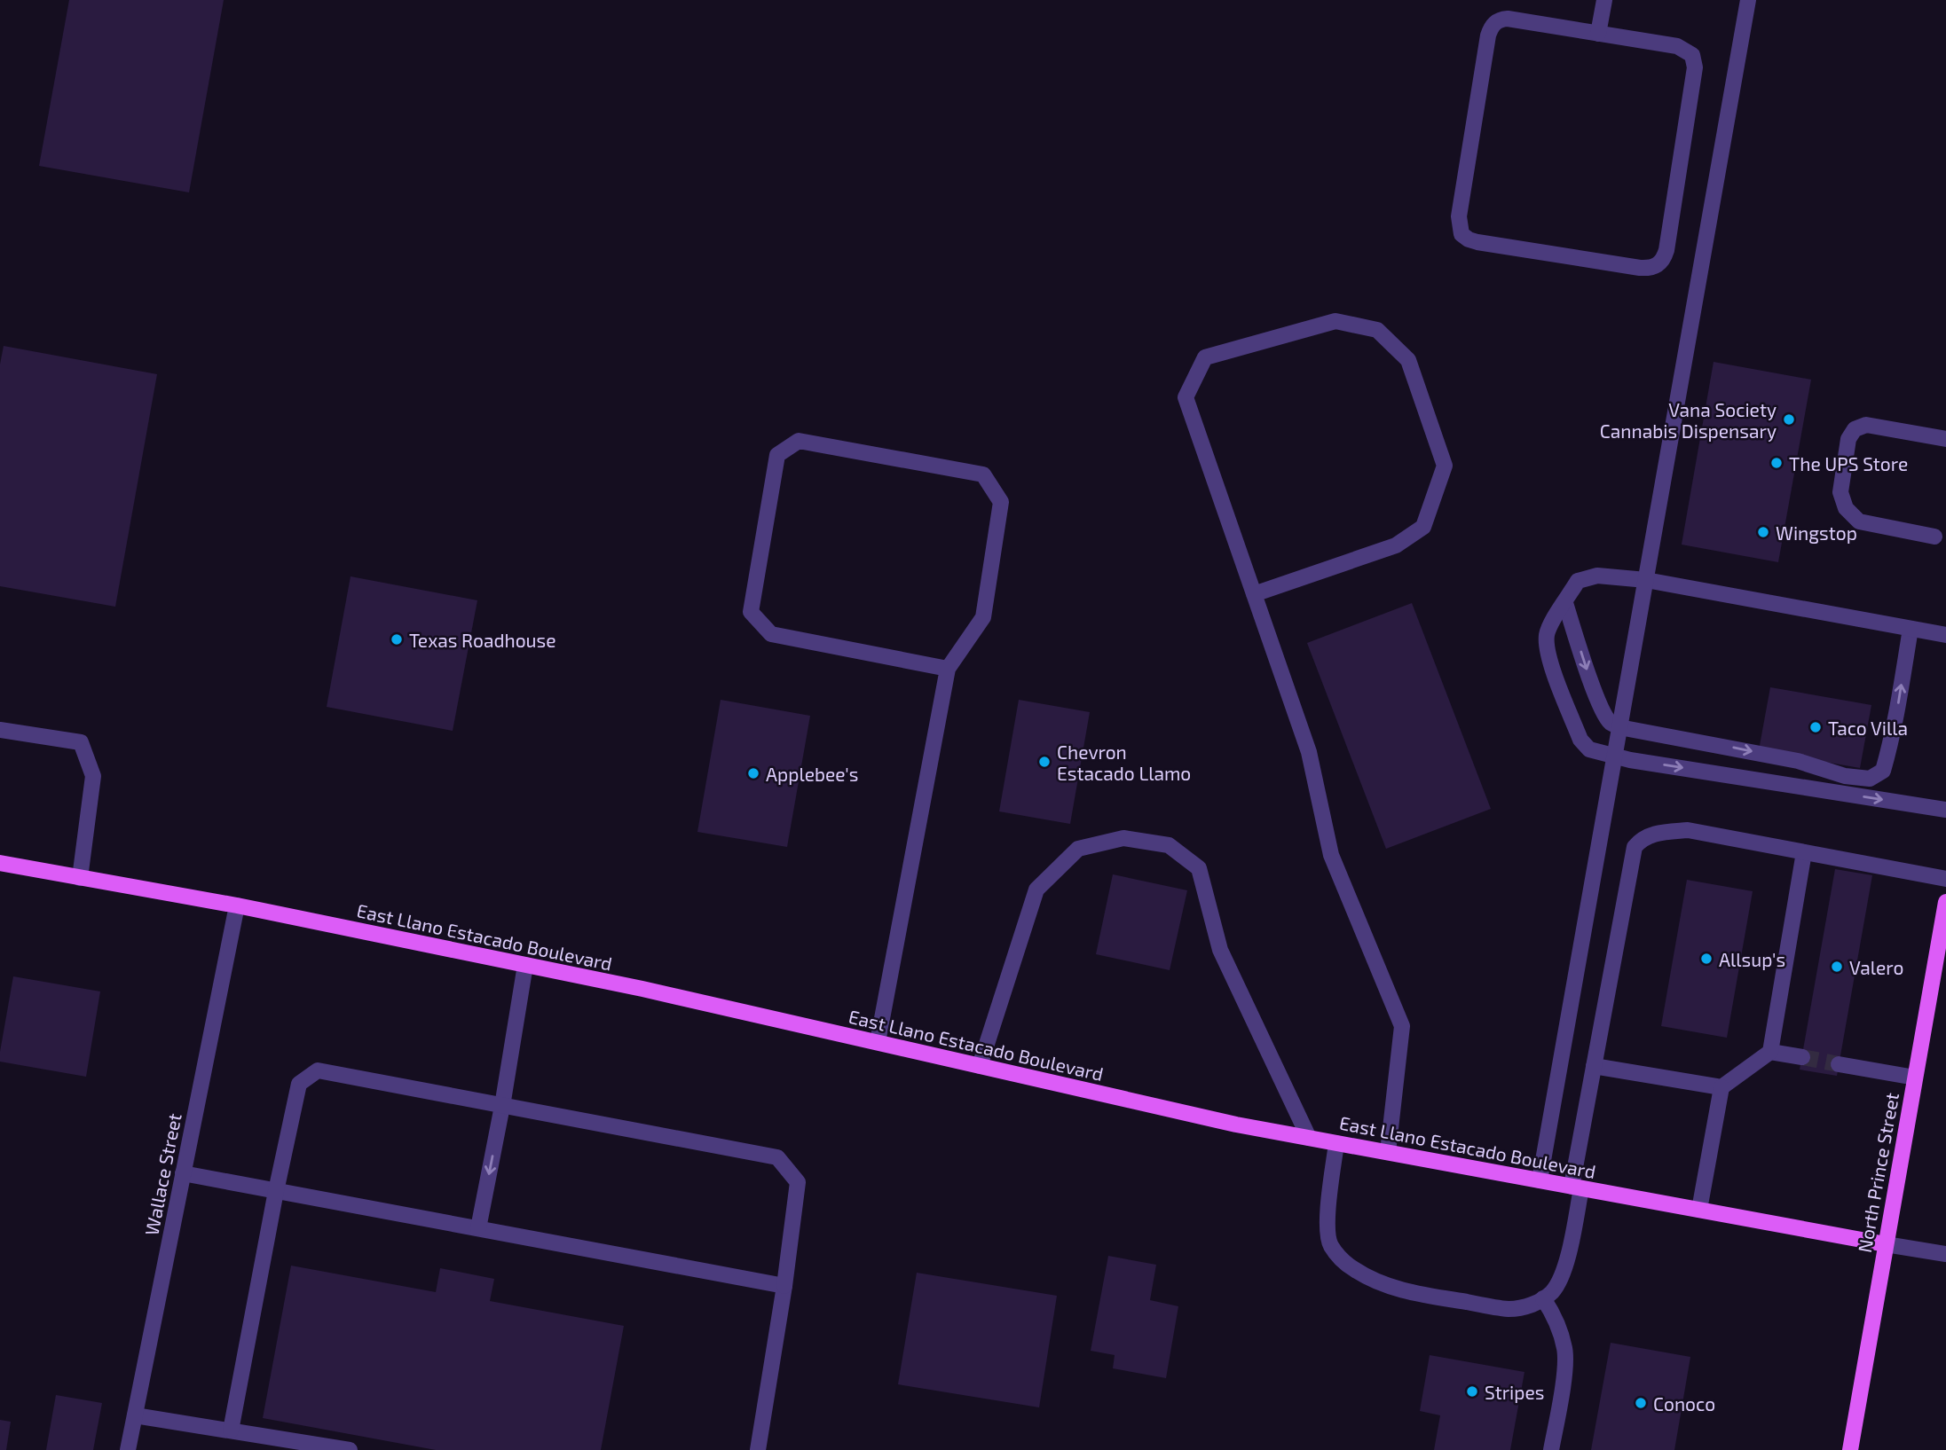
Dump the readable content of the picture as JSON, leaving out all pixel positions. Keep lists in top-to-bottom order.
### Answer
{
  "streets": {
    "main road": ["East Llano Estacado Boulevard", "North Prince Street"],
    "street": ["Wallace Street"]
  },
  "crossings": [
    ["East Llano Estacado Boulevard", "North Prince Street"],
    ["East Llano Estacado Boulevard", "Wallace Street"]
  ],
  "places": [
    "Vana Society Cannabis Dispensary",
    "The UPS Store",
    "Wingstop",
    "Texas Roadhouse",
    "Taco Villa",
    "Chevron Estacado Llamo",
    "Applebee's",
    "Allsup's",
    "Valero",
    "Stripes",
    "Conoco"
  ]
}
